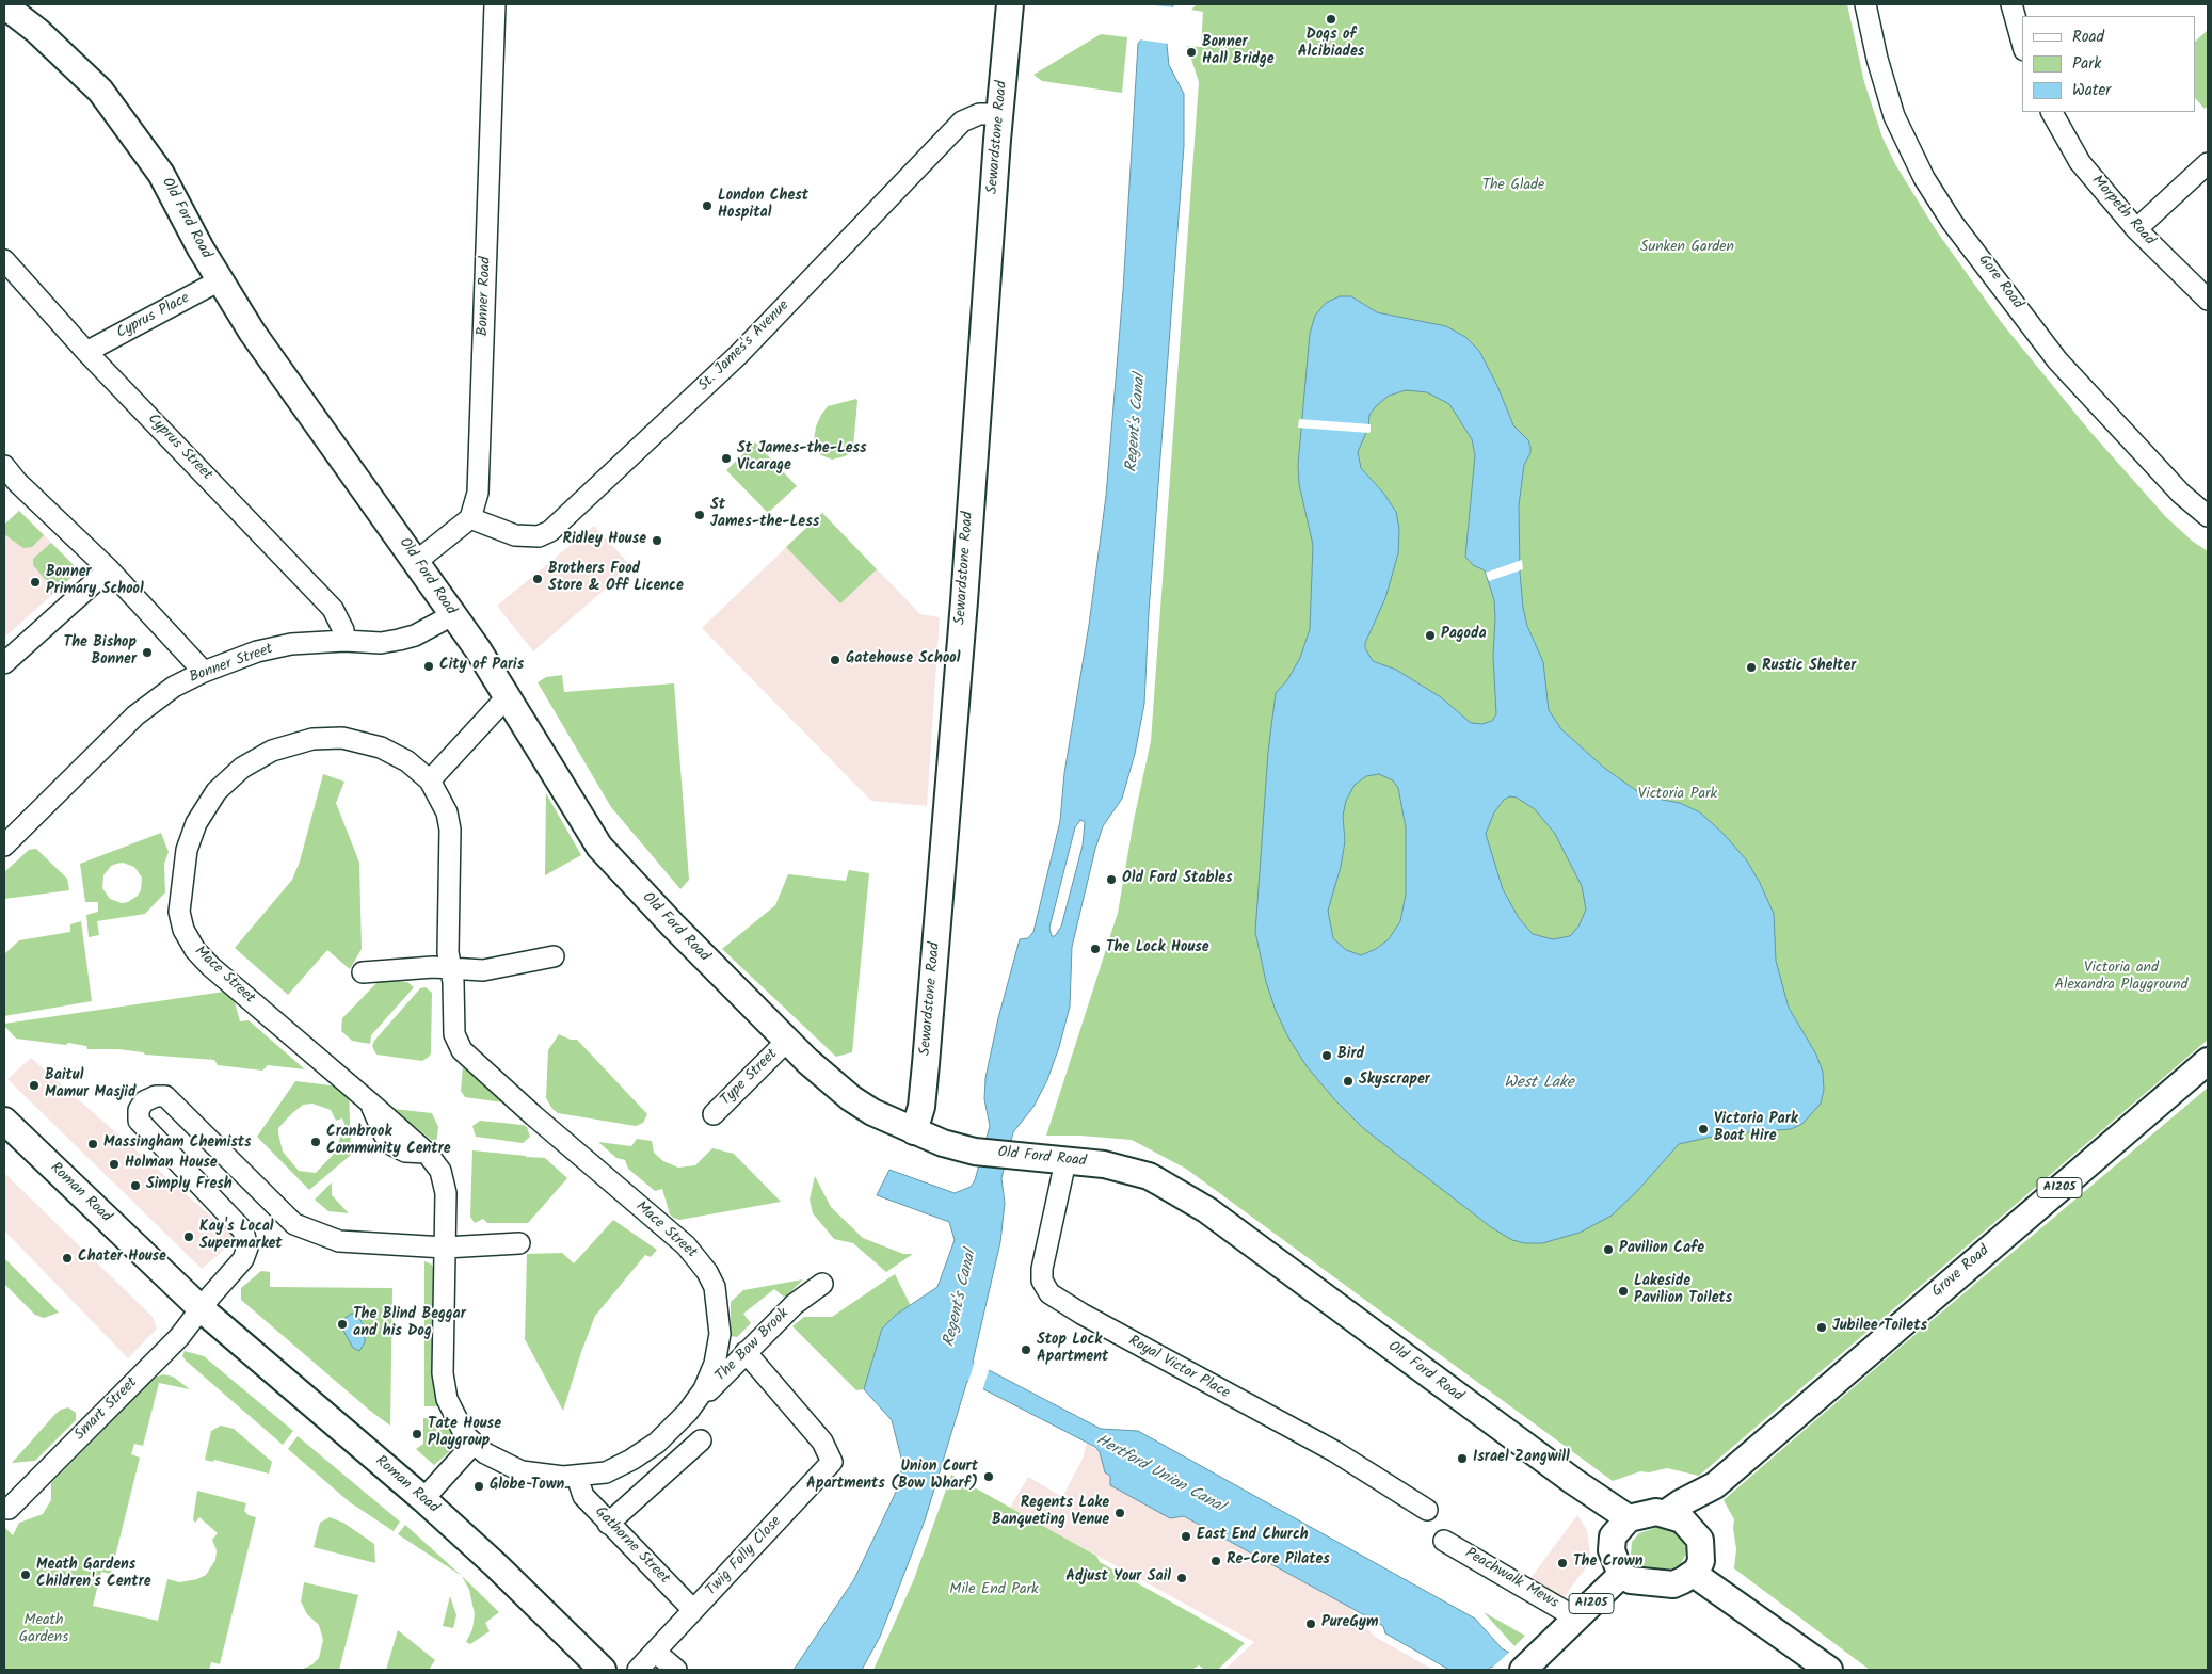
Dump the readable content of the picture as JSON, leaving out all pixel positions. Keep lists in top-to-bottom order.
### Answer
{
  "streets": {
    "main road": [
      "Sewardstone Road",
      "Old Ford Road",
      "A1205",
      "Roman Road",
      "Grove Road"
    ],
    "street": [
      "Morpeth Road",
      "Gore Road",
      "Bonner Road",
      "Cyprus Place",
      "St. James's Avenue",
      "Cyprus Street",
      "Bonner Street",
      "Mace Street",
      "Type Street",
      "The Bow Brook",
      "Royal Victor Place",
      "Smart Street",
      "Gathorne Street",
      "Twig Folly Close",
      "Peachwalk Mews"
    ]
  },
  "crossings": [
    ["Sewardstone Road", "Old Ford Road"],
    ["Sewardstone Road", "St. James's Avenue"],
    ["Old Ford Road", "Cyprus Place"],
    ["Old Ford Road", "Bonner Street"],
    ["Old Ford Road", "Type Street"],
    ["Old Ford Road", "A1205"],
    ["Old Ford Road", "Grove Road"],
    ["Old Ford Road", "Royal Victor Place"],
    ["Bonner Road", "St. James's Avenue"],
    ["Cyprus Place", "Cyprus Street"],
    ["Cyprus Street", "Bonner Street"],
    ["Mace Street", "The Bow Brook"],
    ["Mace Street", "Gathorne Street"],
    ["A1205", "Grove Road"],
    ["A1205", "Peachwalk Mews"],
    ["Roman Road", "Smart Street"],
    ["The Bow Brook", "Twig Folly Close"],
    ["Gathorne Street", "Twig Folly Close"]
  ],
  "water": ["Regent's Canal", "West Lake", "Hertford Union Canal"],
  "parks": [
    "The Glade",
    "Sunken Garden",
    "Victoria Park",
    "Victoria and Alexandra Playground",
    "Mile End Park",
    "Meath Gardens"
  ],
  "places": [
    "Dogs of Alcibiades",
    "Bonner Hall Bridge",
    "London Chest Hospital",
    "St James-the-Less Vicarage",
    "St James-the-Less",
    "Ridley House",
    "Brothers Food Store & Off Licence",
    "Bonner Primary School",
    "Pagoda",
    "The Bishop Bonner",
    "Gatehouse School",
    "City of Paris",
    "Rustic Shelter",
    "Old Ford Stables",
    "The Lock House",
    "Bird",
    "Skyscraper",
    "Baitul Mamur Masjid",
    "Victoria Park Boat Hire",
    "Cranbrook Community Centre",
    "Massingham Chemists",
    "Holman House",
    "Simply Fresh",
    "Kay's Local Supermarket",
    "Pavilion Cafe",
    "Chater House",
    "Lakeside Pavilion Toilets",
    "The Blind Beggar and his Dog",
    "Jubilee Toilets",
    "Stop Lock Apartment",
    "Tate House Playgroup",
    "Israel Zangwill",
    "Union Court Apartments (Bow Wharf)",
    "Globe Town",
    "Regents Lake Banqueting Venue",
    "East End Church",
    "Re-Core Pilates",
    "The Crown",
    "Meath Gardens Children's Centre",
    "Adjust Your Sail",
    "PureGym"
  ],
  "legend": ["Road", "Park", "Water"]
}
